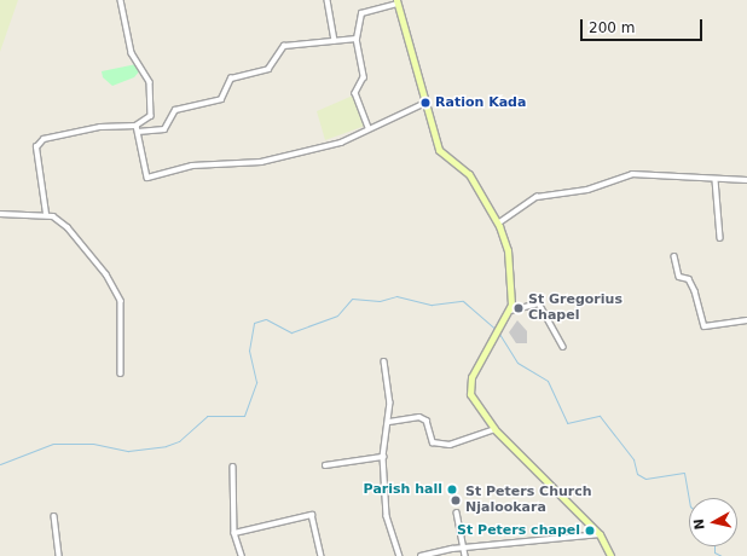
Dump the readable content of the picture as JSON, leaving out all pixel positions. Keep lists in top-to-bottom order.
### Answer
{
  "places": [
    "Ration Kada",
    "St Gregorius Chapel",
    "Parish hall",
    "St Peters Church Njalookara",
    "St Peters chapel"
  ],
  "scale_bar": "200 m",
  "north": "left"
}
